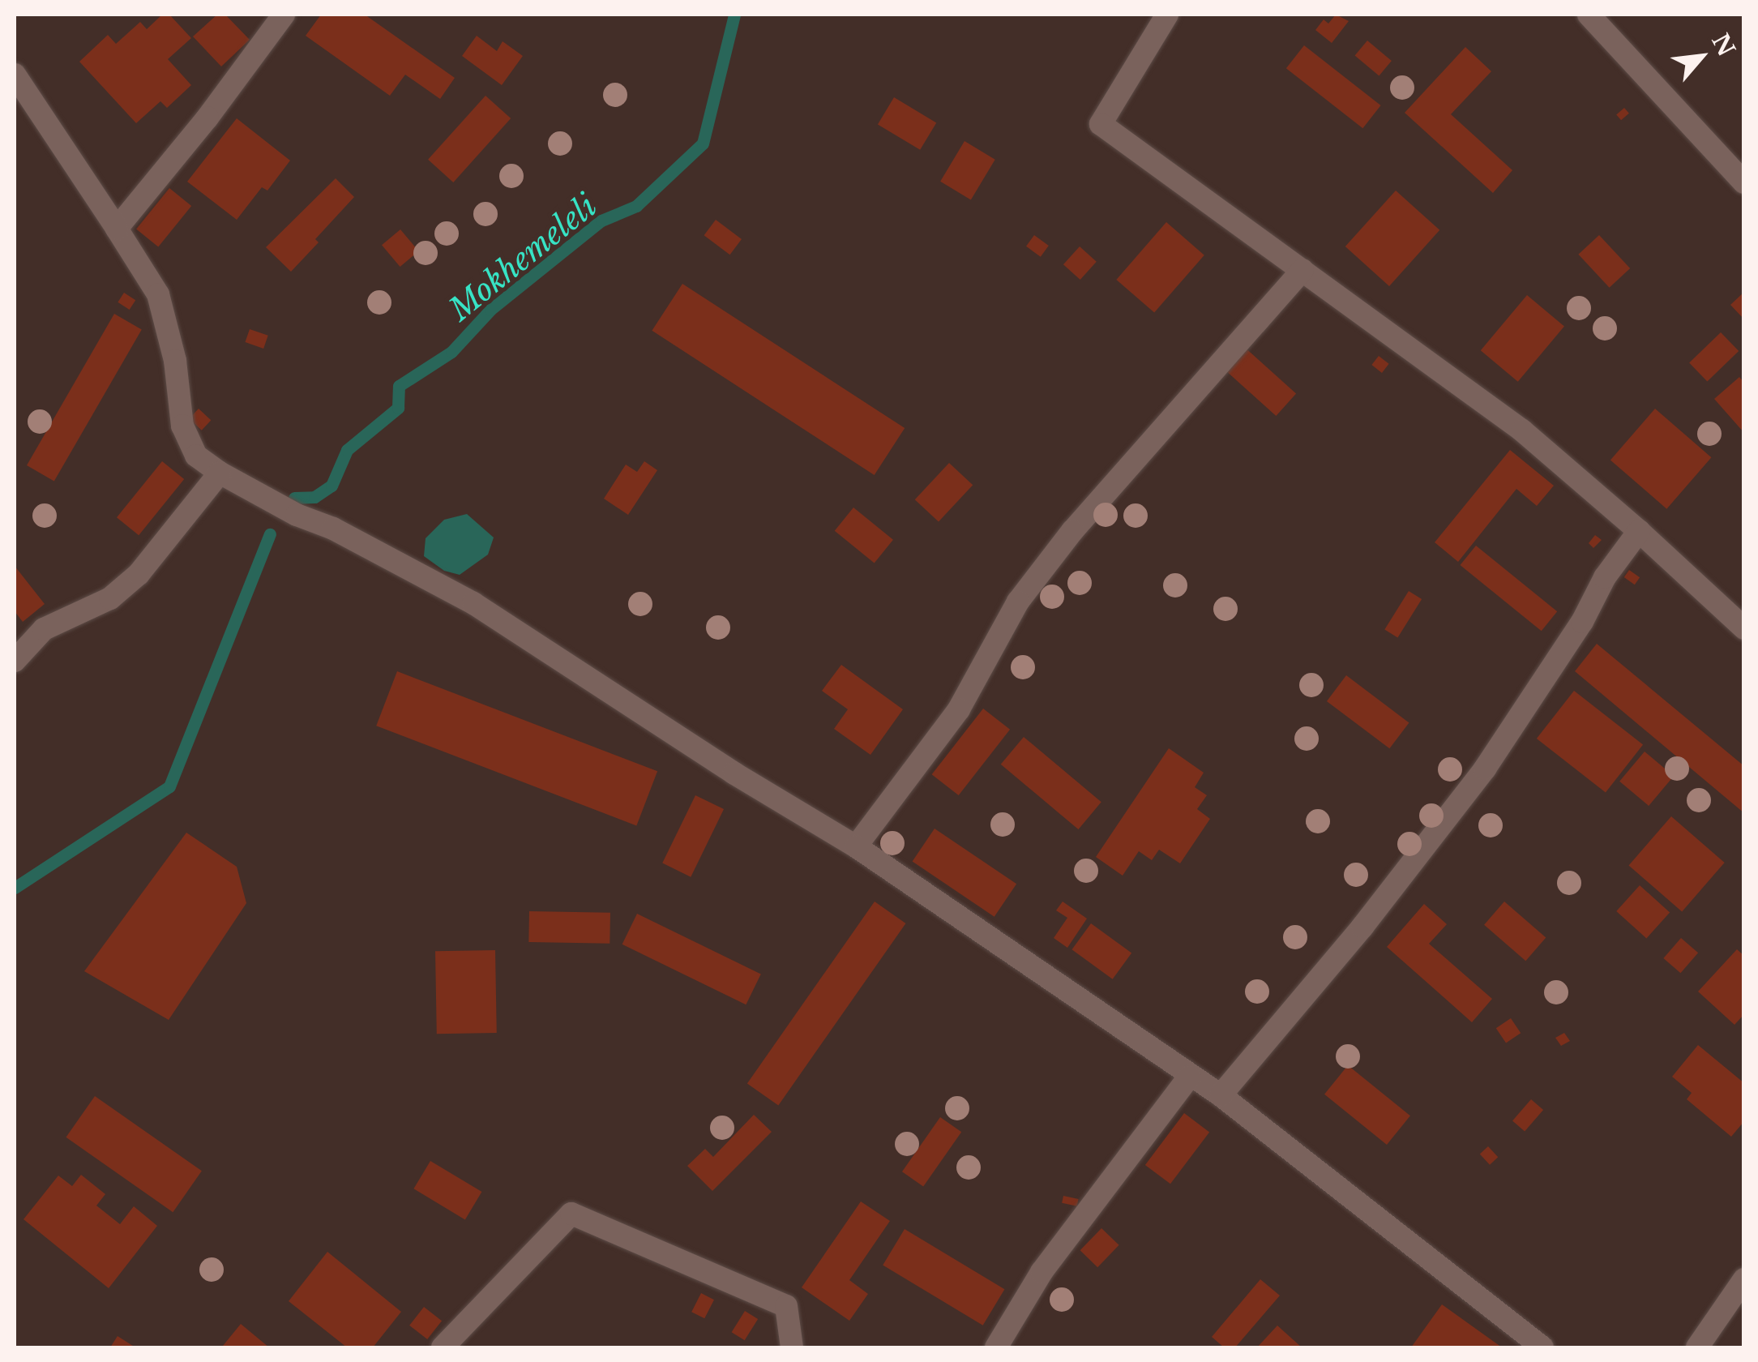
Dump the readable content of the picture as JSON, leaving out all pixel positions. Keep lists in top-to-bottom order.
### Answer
{
  "water": ["Mokhemeleli"],
  "north": "top right"
}
